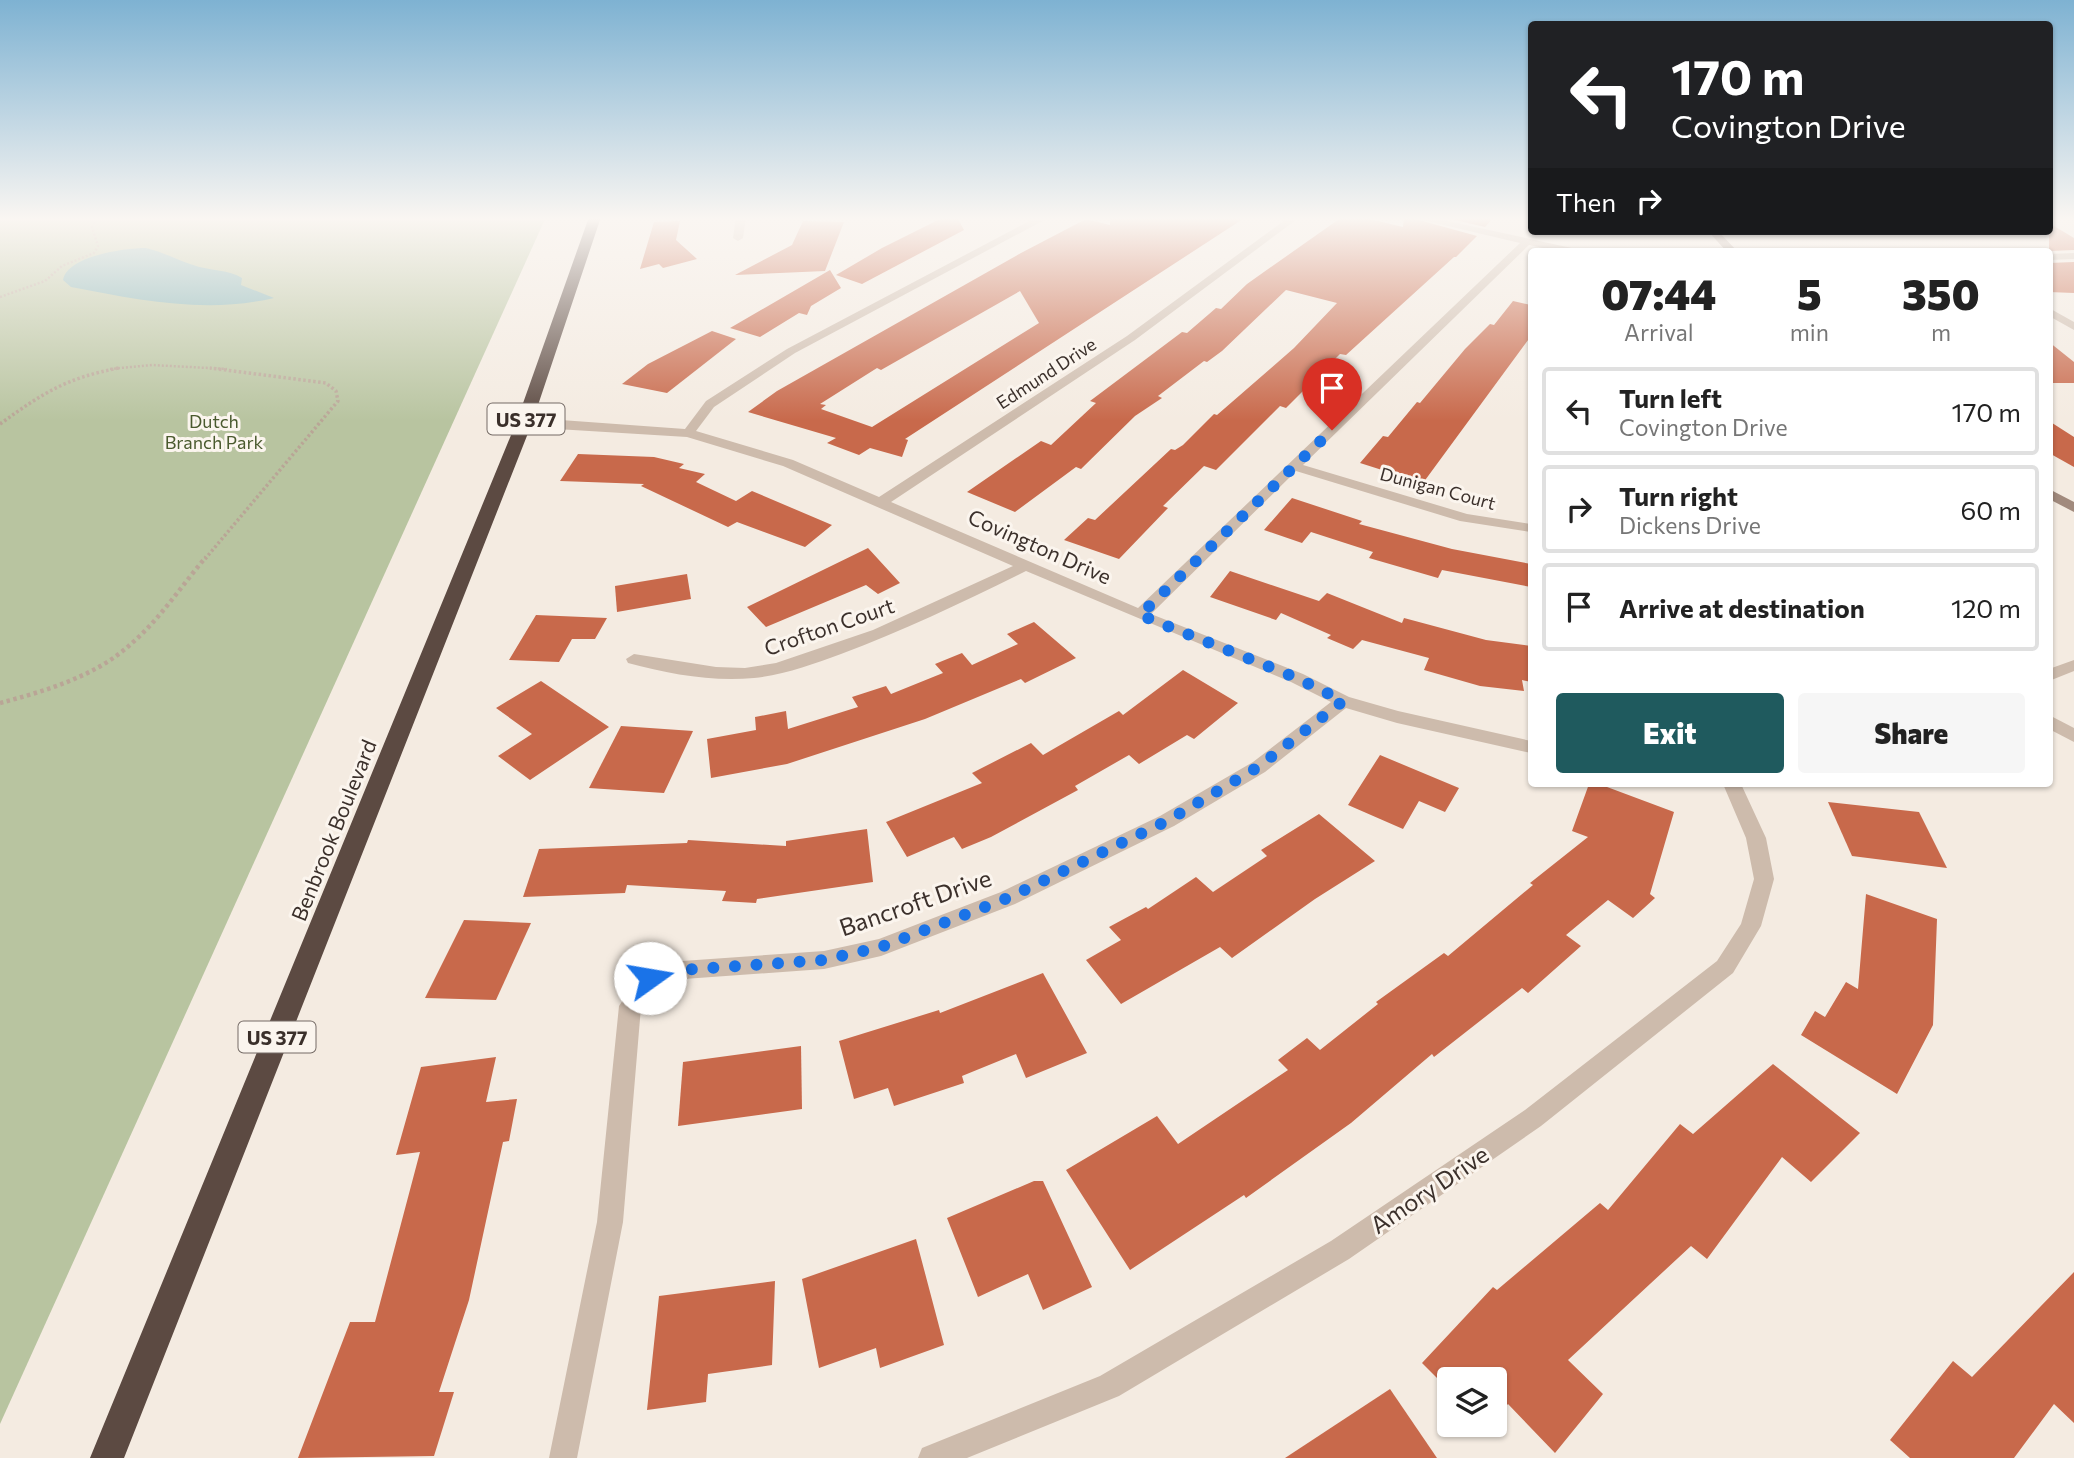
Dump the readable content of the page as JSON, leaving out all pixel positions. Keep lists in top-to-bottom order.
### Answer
{
  "streets": {
    "highway": ["US 377", "Benbrook Boulevard"],
    "street": [
      "Edmund Drive",
      "Dunigan Court",
      "Covington Drive",
      "Crofton Court",
      "Bancroft Drive",
      "Amory Drive"
    ]
  },
  "crossings": [
    ["Edmund Drive", "Covington Drive"],
    ["Covington Drive", "Crofton Court"],
    ["Covington Drive", "Benbrook Boulevard"],
    ["Covington Drive", "Bancroft Drive"]
  ],
  "parks": ["Dutch Branch Park"],
  "page": {
    "turn": ["170 m", "Covington Drive"],
    "then": "Then",
    "eta": [
      "07:44",
      "Arrival",
      "5",
      "min",
      "350",
      "m"
    ],
    "list": [
      {
        "name": "Turn left",
        "note": "Covington Drive",
        "value": "170 m"
      },
      {
        "name": "Turn right",
        "note": "Dickens Drive",
        "value": "60 m"
      },
      {
        "name": "Arrive at destination",
        "value": "120 m"
      }
    ],
    "buttons": ["Exit", "Share"]
  }
}
